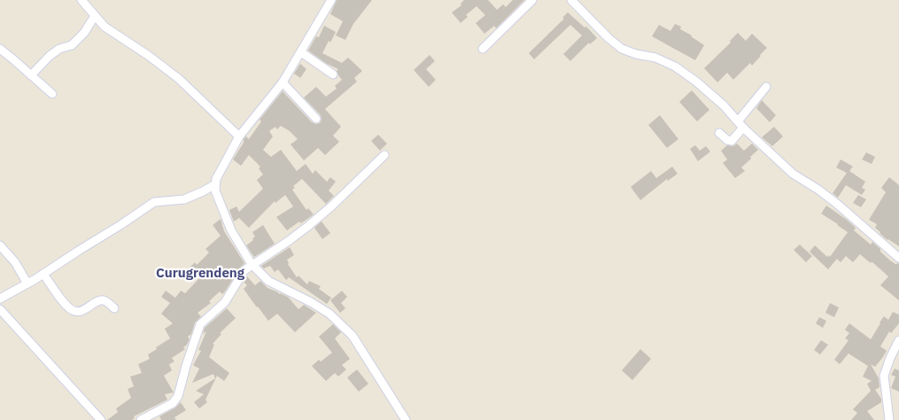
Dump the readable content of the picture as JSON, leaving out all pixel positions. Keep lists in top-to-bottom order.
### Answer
{
  "districts": ["Curugrendeng"]
}
